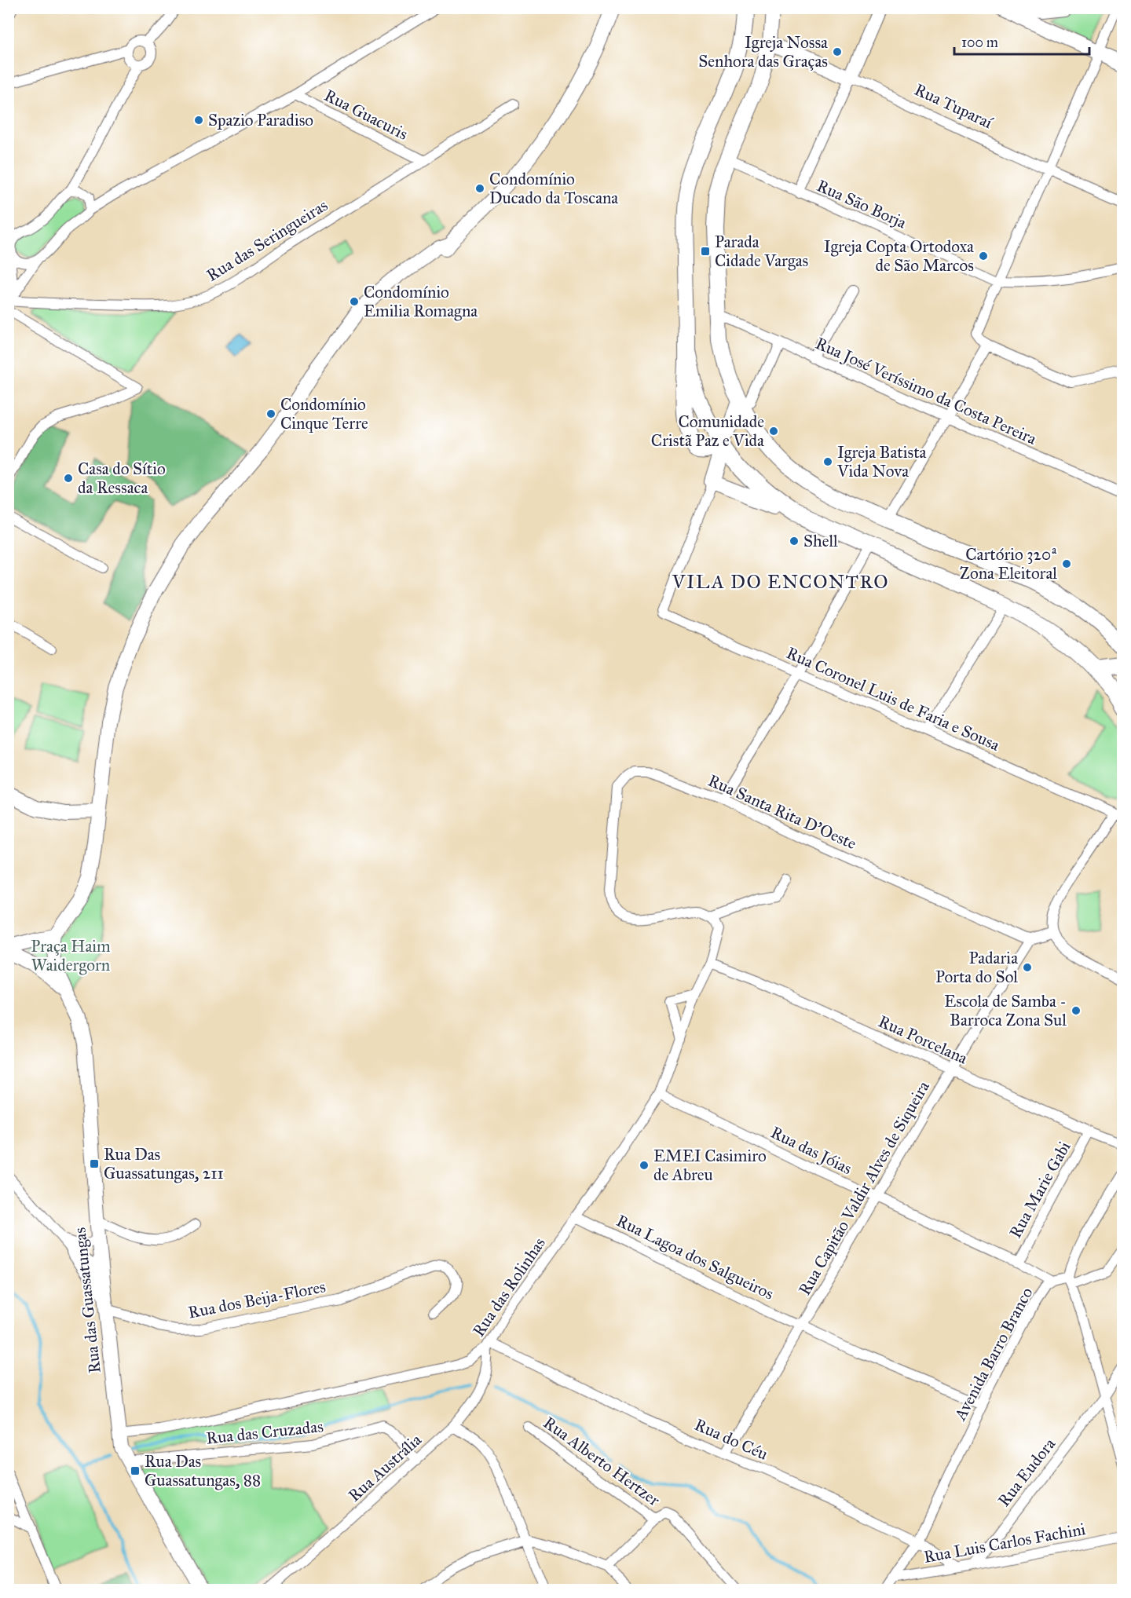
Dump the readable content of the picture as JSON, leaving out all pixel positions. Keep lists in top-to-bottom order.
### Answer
{
  "streets": {
    "street": [
      "Rua Tuparaí",
      "Rua Guacuris",
      "Rua São Borja",
      "Rua das Seringueiras",
      "Rua José Veríssimo da Costa Pereira",
      "Rua Coronel Luis de Faria e Sousa",
      "Rua Santa Rita D'Oeste",
      "Rua Porcelana",
      "Rua das Jóias",
      "Rua Capitão Valdir Alves de Siqueira",
      "Rua Marie Gabi",
      "Rua Lagoa dos Salgueiros",
      "Rua das Rolinhas",
      "Rua dos Beija-Flores",
      "Rua das Guassatungas",
      "Avenida Barro Branco",
      "Rua das Cruzadas",
      "Rua do Céu",
      "Rua Alberto Hertzer",
      "Rua Austrália",
      "Rua Eudora",
      "Rua Luis Carlos Fachini"
    ]
  },
  "crossings": [
    ["Rua Guacuris", "Rua das Seringueiras"],
    ["Rua Santa Rita D'Oeste", "Rua Capitão Valdir Alves de Siqueira"],
    ["Rua Santa Rita D'Oeste", "Rua das Rolinhas"],
    ["Rua Porcelana", "Rua Capitão Valdir Alves de Siqueira"],
    ["Rua Porcelana", "Rua Marie Gabi"],
    ["Rua Porcelana", "Rua das Rolinhas"],
    ["Rua das Jóias", "Rua Capitão Valdir Alves de Siqueira"],
    ["Rua das Jóias", "Rua Marie Gabi"],
    ["Rua das Jóias", "Rua das Rolinhas"],
    ["Rua das Jóias", "Avenida Barro Branco"],
    ["Rua Capitão Valdir Alves de Siqueira", "Rua Lagoa dos Salgueiros"],
    ["Rua Capitão Valdir Alves de Siqueira", "Rua do Céu"],
    ["Rua Lagoa dos Salgueiros", "Rua das Rolinhas"],
    ["Rua Lagoa dos Salgueiros", "Avenida Barro Branco"],
    ["Rua das Rolinhas", "Rua das Guassatungas"],
    ["Rua das Rolinhas", "Rua do Céu"],
    ["Rua das Rolinhas", "Rua Austrália"],
    ["Rua dos Beija-Flores", "Rua das Guassatungas"],
    ["Rua das Guassatungas", "Rua das Cruzadas"],
    ["Avenida Barro Branco", "Rua do Céu"],
    ["Avenida Barro Branco", "Rua Luis Carlos Fachini"],
    ["Rua das Cruzadas", "Rua Austrália"],
    ["Rua do Céu", "Rua Austrália"],
    ["Rua do Céu", "Rua Luis Carlos Fachini"],
    ["Rua Eudora", "Rua Luis Carlos Fachini"]
  ],
  "districts": ["VILA DO ENCONTRO"],
  "parks": ["Praça Haim Waidergorn"],
  "places": {
    "other": [
      "Igreja Nossa Senhora das Graças",
      "Spazio Paradiso",
      "Condomínio Ducado da Toscana",
      "Igreja Copta Ortodoxa de São Marcos",
      "Condomínio Emilia Romagna",
      "Condomínio Cinque Terre",
      "Comunidade Cristã Paz e Vida",
      "Igreja Batista Vida Nova",
      "Casa do Sítio da Ressaca",
      "Shell",
      "Cartório 320ª Zona Eleitoral",
      "Padaria Porta do Sol",
      "Escola de Samba - Barroca Zona Sul",
      "EMEI Casimiro de Abreu"
    ],
    "transit": ["Parada Cidade Vargas", "Rua Das Guassatungas, 211", "Rua Das Guassatungas, 88"]
  },
  "scale_bar": "100 m"
}
